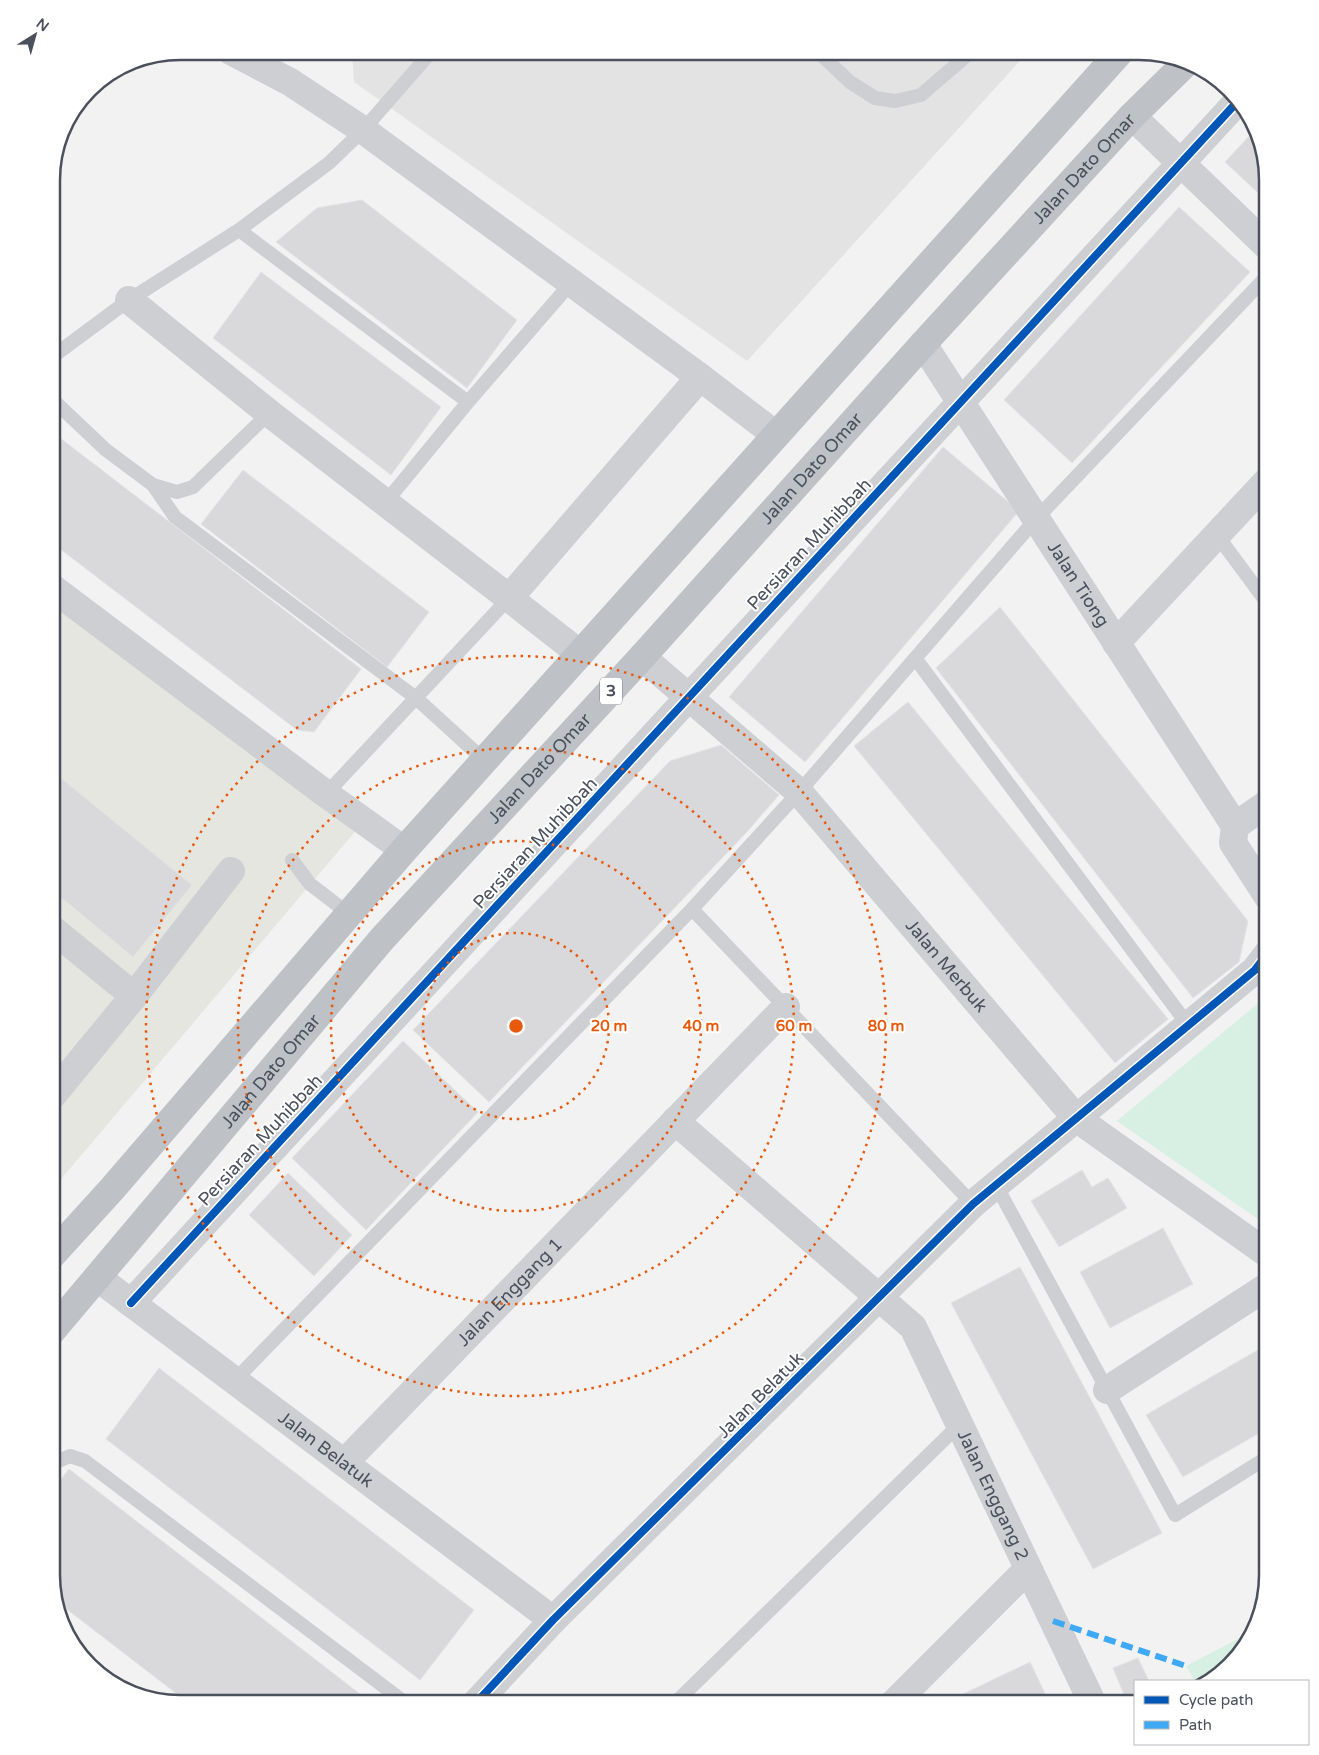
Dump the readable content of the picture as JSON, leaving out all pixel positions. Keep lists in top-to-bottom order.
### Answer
{
  "streets": {
    "highway": ["Jalan Dato Omar", "3"],
    "street": [
      "Persiaran Muhibbah",
      "Jalan Tiong",
      "Jalan Merbuk",
      "Jalan Enggang 1",
      "Jalan Belatuk",
      "Jalan Enggang 2"
    ]
  },
  "crossings": [
    ["Jalan Dato Omar", "Jalan Tiong"],
    ["Jalan Dato Omar", "Jalan Merbuk"],
    ["Jalan Dato Omar", "Jalan Belatuk"],
    ["Persiaran Muhibbah", "Jalan Tiong"],
    ["Persiaran Muhibbah", "Jalan Merbuk"],
    ["Persiaran Muhibbah", "Jalan Belatuk"],
    ["Jalan Merbuk", "Jalan Belatuk"],
    ["Jalan Enggang 1", "Jalan Belatuk"],
    ["Jalan Belatuk", "Jalan Enggang 2"]
  ],
  "legend": ["Cycle path", "Path"],
  "north": "top right",
  "rings": [
    "20 m",
    "40 m",
    "60 m",
    "80 m"
  ]
}
